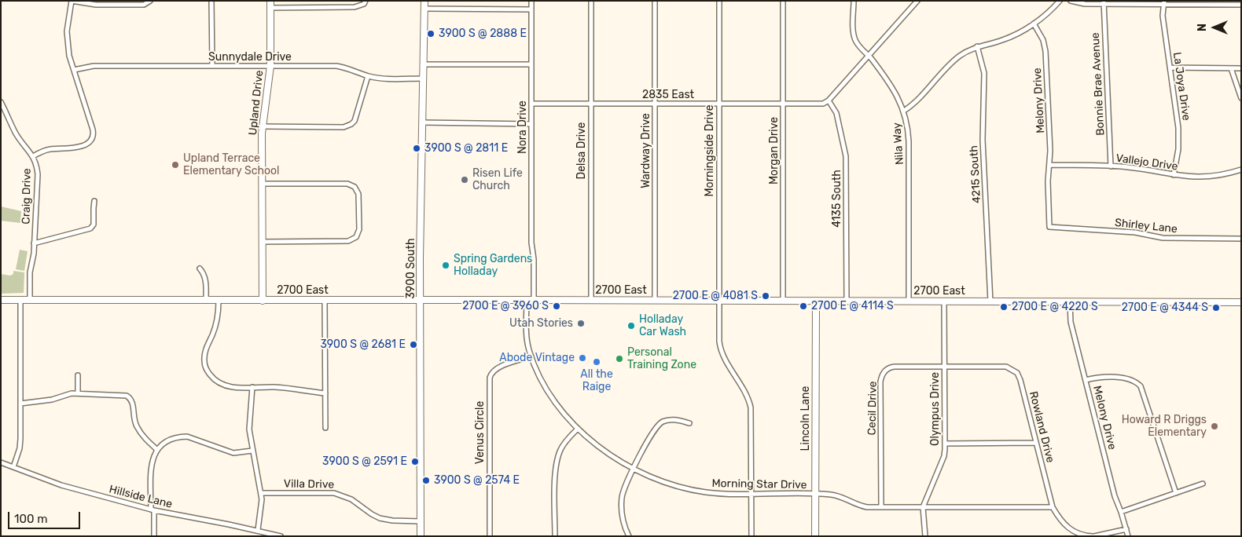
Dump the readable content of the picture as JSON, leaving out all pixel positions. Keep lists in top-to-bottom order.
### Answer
{
  "streets": {
    "street": [
      "Sunnydale Drive",
      "Bonnie Brae Avenue",
      "La Joya Drive",
      "2835 East",
      "Melony Drive",
      "Upland Drive",
      "Nora Drive",
      "Nila Way",
      "Delsa Drive",
      "Wardway Drive",
      "Morningside Drive",
      "Morgan Drive",
      "Vallejo Drive",
      "4215 South",
      "Craig Drive",
      "4135 South",
      "Shirley Lane",
      "3900 South",
      "2700 East",
      "Cecil Drive",
      "Olympus Drive",
      "Lincoln Lane",
      "Rowland Drive",
      "Venus Circle",
      "Villa Drive",
      "Morning Star Drive",
      "Hillside Lane"
    ]
  },
  "crossings": [
    ["Sunnydale Drive", "Upland Drive"],
    ["Sunnydale Drive", "3900 South"],
    ["Bonnie Brae Avenue", "Vallejo Drive"],
    ["La Joya Drive", "Vallejo Drive"],
    ["2835 East", "Nora Drive"],
    ["2835 East", "Delsa Drive"],
    ["2835 East", "Wardway Drive"],
    ["2835 East", "Morningside Drive"],
    ["2835 East", "Morgan Drive"],
    ["2835 East", "4135 South"],
    ["Melony Drive", "Vallejo Drive"],
    ["Melony Drive", "Shirley Lane"],
    ["Melony Drive", "2700 East"],
    ["Melony Drive", "Rowland Drive"],
    ["Upland Drive", "2700 East"],
    ["Nora Drive", "2700 East"],
    ["Nora Drive", "Morning Star Drive"],
    ["Nila Way", "2700 East"],
    ["Delsa Drive", "2700 East"],
    ["Wardway Drive", "2700 East"],
    ["Morningside Drive", "2700 East"],
    ["Morningside Drive", "Morning Star Drive"],
    ["Morgan Drive", "2700 East"],
    ["4215 South", "2700 East"],
    ["Craig Drive", "2700 East"],
    ["4135 South", "2700 East"],
    ["3900 South", "2700 East"],
    ["3900 South", "Villa Drive"],
    ["2700 East", "Olympus Drive"],
    ["2700 East", "Lincoln Lane"],
    ["2700 East", "Morning Star Drive"],
    ["Cecil Drive", "Olympus Drive"],
    ["Cecil Drive", "Rowland Drive"],
    ["Cecil Drive", "Morning Star Drive"],
    ["Olympus Drive", "Rowland Drive"],
    ["Olympus Drive", "Morning Star Drive"],
    ["Lincoln Lane", "Morning Star Drive"],
    ["Rowland Drive", "Morning Star Drive"],
    ["Venus Circle", "Morning Star Drive"]
  ],
  "places": [
    "3900 S @ 2888 E",
    "3900 S @ 2811 E",
    "Upland Terrace Elementary School",
    "Risen Life Church",
    "Spring Gardens Holladay",
    "2700 E @ 4081 S",
    "2700 E @ 3960 S",
    "2700 E @ 4114 S",
    "2700 E @ 4220 S",
    "2700 E @ 4344 S",
    "Utah Stories",
    "Holladay Car Wash",
    "3900 S @ 2681 E",
    "Abode Vintage",
    "Personal Training Zone",
    "All the Raige",
    "Howard R Driggs Elementary",
    "3900 S @ 2591 E",
    "3900 S @ 2574 E"
  ],
  "scale_bar": "100 m",
  "north": "left"
}
